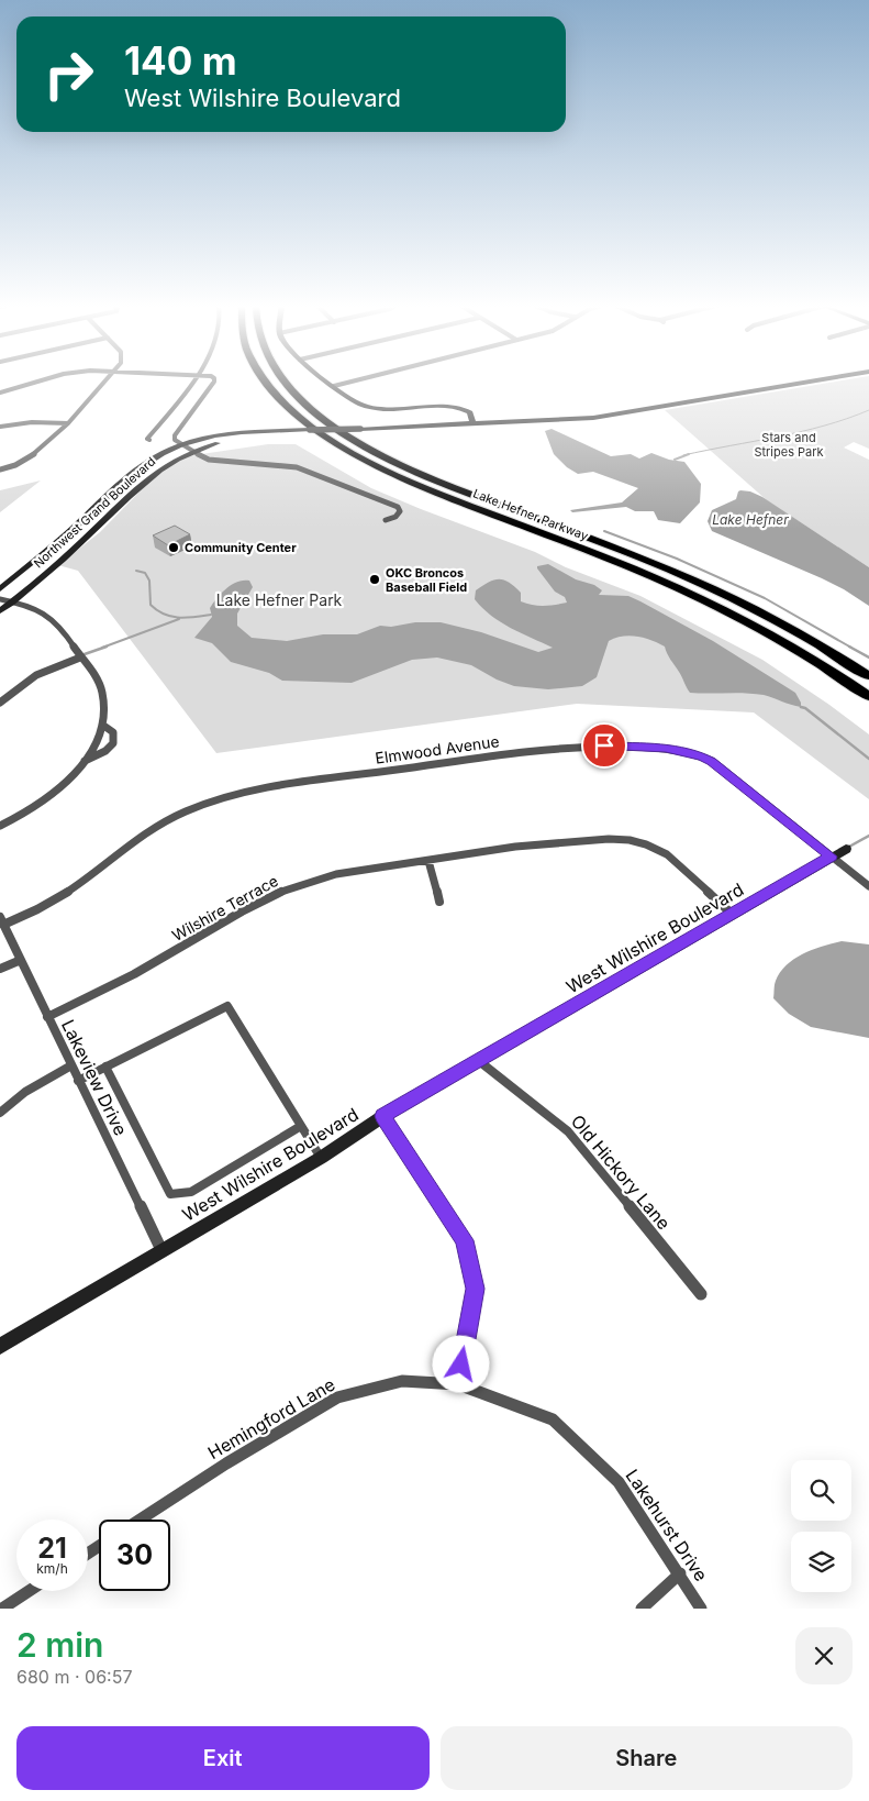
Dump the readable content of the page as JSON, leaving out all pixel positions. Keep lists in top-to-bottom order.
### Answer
{
  "streets": {
    "highway": ["Lake Hefner Parkway"],
    "street": [
      "Northwest Grand Boulevard",
      "Elmwood Avenue",
      "Wilshire Terrace",
      "West Wilshire Boulevard",
      "Lakeview Drive",
      "Old Hickory Lane",
      "Hemingford Lane",
      "Lakehurst Drive"
    ]
  },
  "crossings": [
    ["Elmwood Avenue", "West Wilshire Boulevard"],
    ["Elmwood Avenue", "Lakeview Drive"],
    ["Wilshire Terrace", "West Wilshire Boulevard"],
    ["Wilshire Terrace", "Lakeview Drive"],
    ["West Wilshire Boulevard", "Lakeview Drive"],
    ["West Wilshire Boulevard", "Old Hickory Lane"],
    ["Hemingford Lane", "Lakehurst Drive"]
  ],
  "water": ["Lake Hefner"],
  "parks": ["Stars and Stripes Park", "Lake Hefner Park"],
  "places": ["Community Center", "OKC Broncos Baseball Field"],
  "page": {
    "turn": ["140 m", "West Wilshire Boulevard"],
    "speed": "21 km/h",
    "limit": "30",
    "heading": ["2 min", "680 m · 06:57"],
    "buttons": ["Exit", "Share"]
  }
}
